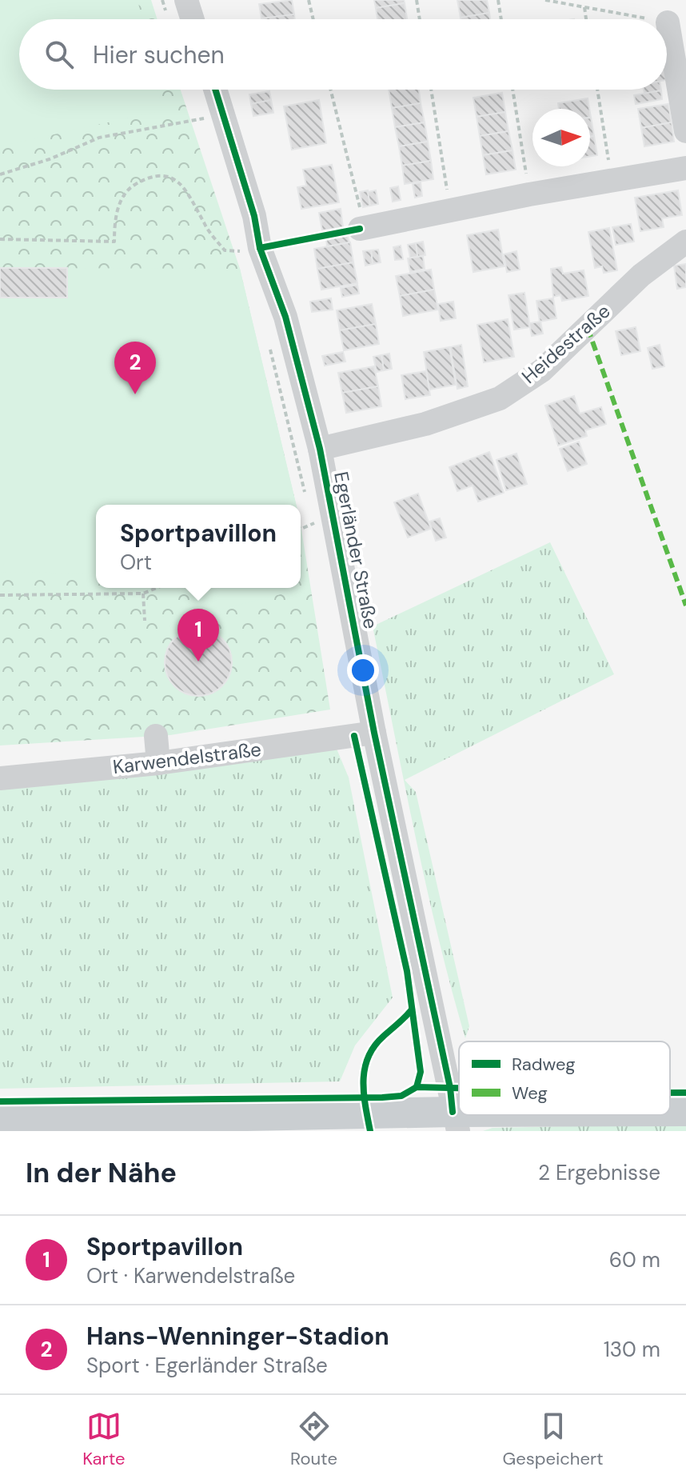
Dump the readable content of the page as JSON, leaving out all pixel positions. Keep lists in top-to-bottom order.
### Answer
{
  "streets": {
    "street": ["Heidestraße", "Egerländer Straße", "Karwendelstraße"]
  },
  "crossings": [
    ["Heidestraße", "Egerländer Straße"],
    ["Egerländer Straße", "Karwendelstraße"]
  ],
  "legend": ["Radweg", "Weg"],
  "north": "right",
  "page": {
    "search": "Hier suchen",
    "pins": ["2", "1"],
    "popup": ["Sportpavillon", "Ort"],
    "heading": ["In der Nähe", "2 Ergebnisse"],
    "list": [
      {
        "mark": "1",
        "name": "Sportpavillon",
        "note": "Ort · Karwendelstraße",
        "value": "60 m"
      },
      {
        "mark": "2",
        "name": "Hans-Wenninger-Stadion",
        "note": "Sport · Egerländer Straße",
        "value": "130 m"
      }
    ],
    "nav": ["Karte", "Route", "Gespeichert"]
  }
}
